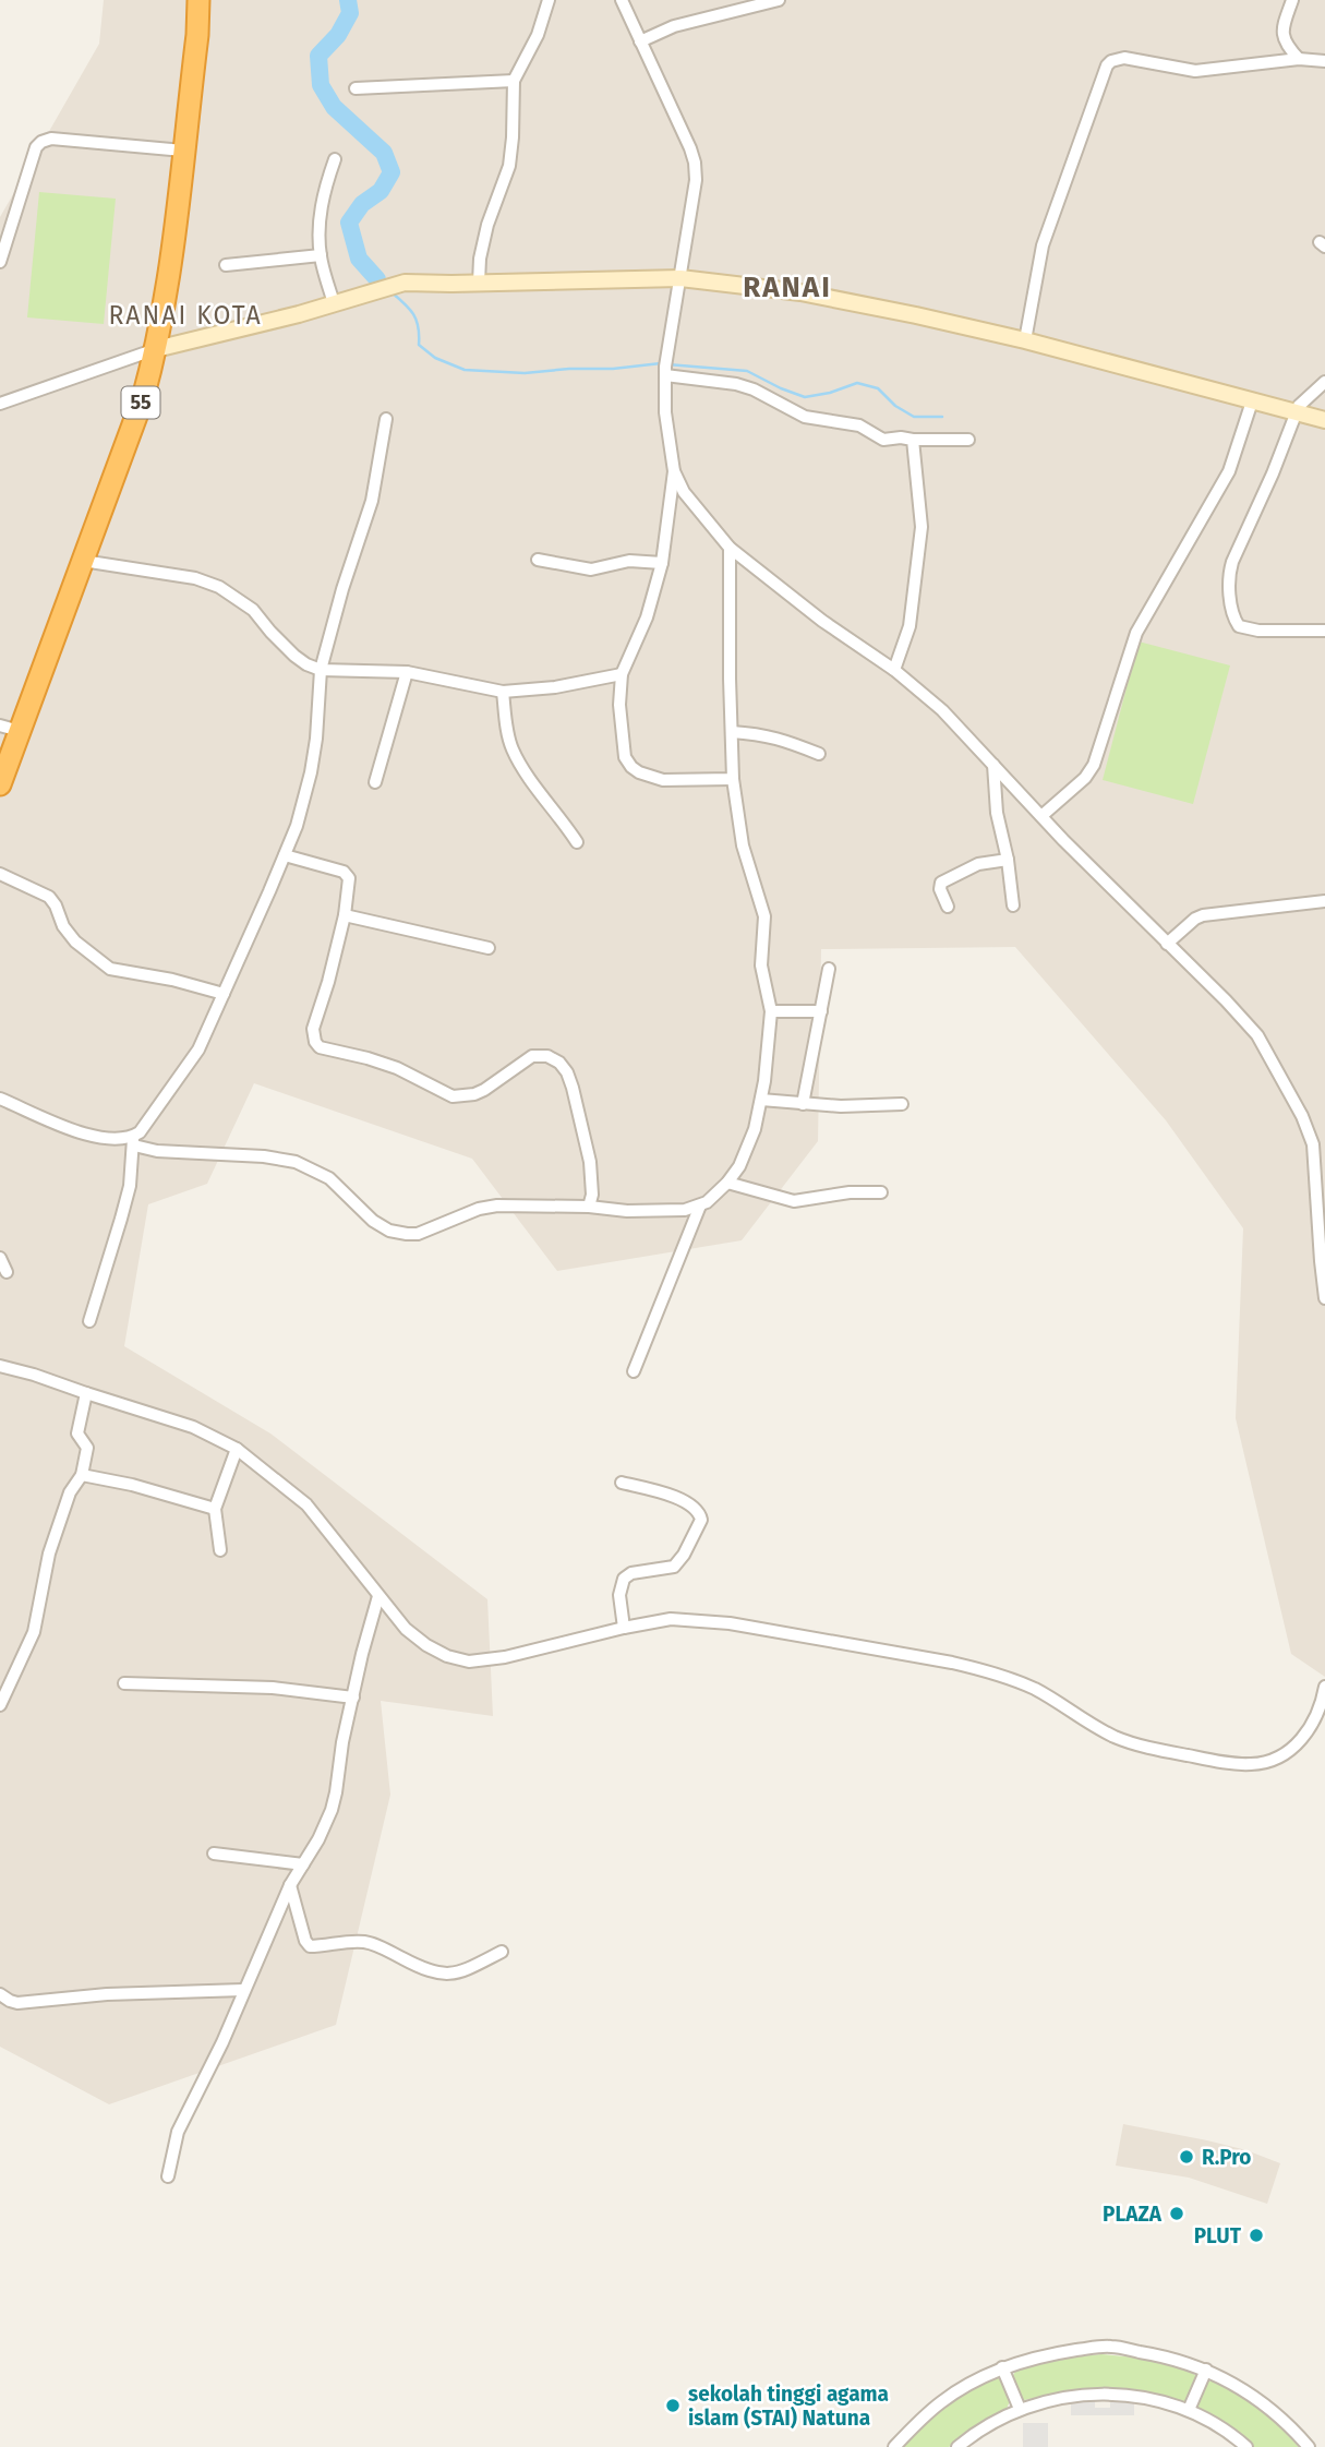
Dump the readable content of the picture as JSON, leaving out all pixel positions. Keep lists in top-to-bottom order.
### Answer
{
  "streets": {
    "highway": ["55"]
  },
  "districts": ["RANAI", "RANAI KOTA"],
  "places": [
    "R.Pro",
    "PLAZA",
    "PLUT",
    "sekolah tinggi agama islam (STAI) Natuna"
  ]
}
